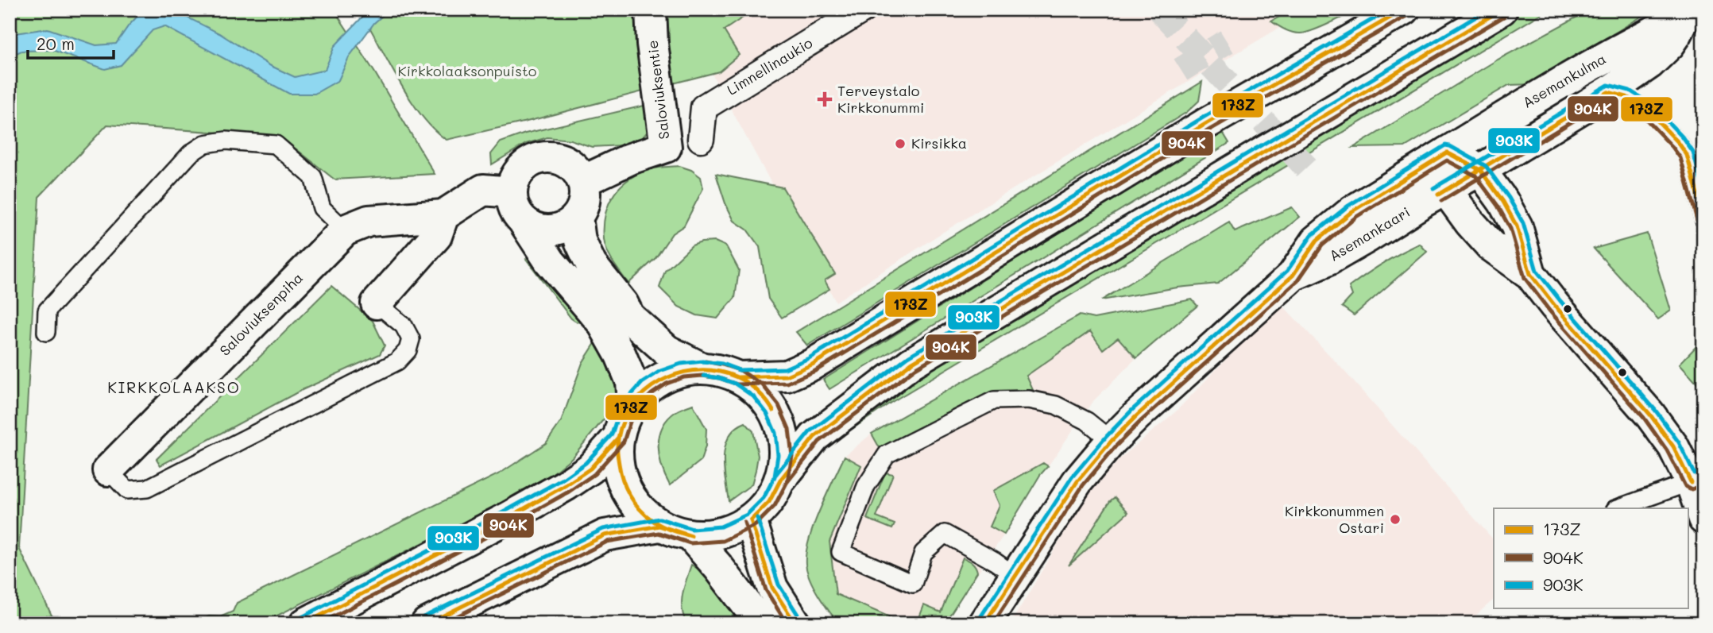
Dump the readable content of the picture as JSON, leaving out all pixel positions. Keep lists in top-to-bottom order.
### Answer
{
  "streets": {
    "street": [
      "Limnellinaukio",
      "Asemankulma",
      "Saloviuksentie",
      "Asemankaari",
      "Saloviuksenpiha"
    ]
  },
  "crossings": [
    ["Asemankulma", "Asemankaari"],
    ["Saloviuksentie", "Saloviuksenpiha"]
  ],
  "districts": ["KIRKKOLAAKSO"],
  "parks": ["Kirkkolaaksonpuisto"],
  "places": {
    "health": ["Terveystalo Kirkkonummi"],
    "other": ["Kirsikka", "Kirkkonummen Ostari"]
  },
  "lines": ["transit line 173Z", "transit line 903K", "transit line 904K"],
  "legend": ["173Z", "904K", "903K"],
  "scale_bar": "20 m"
}
